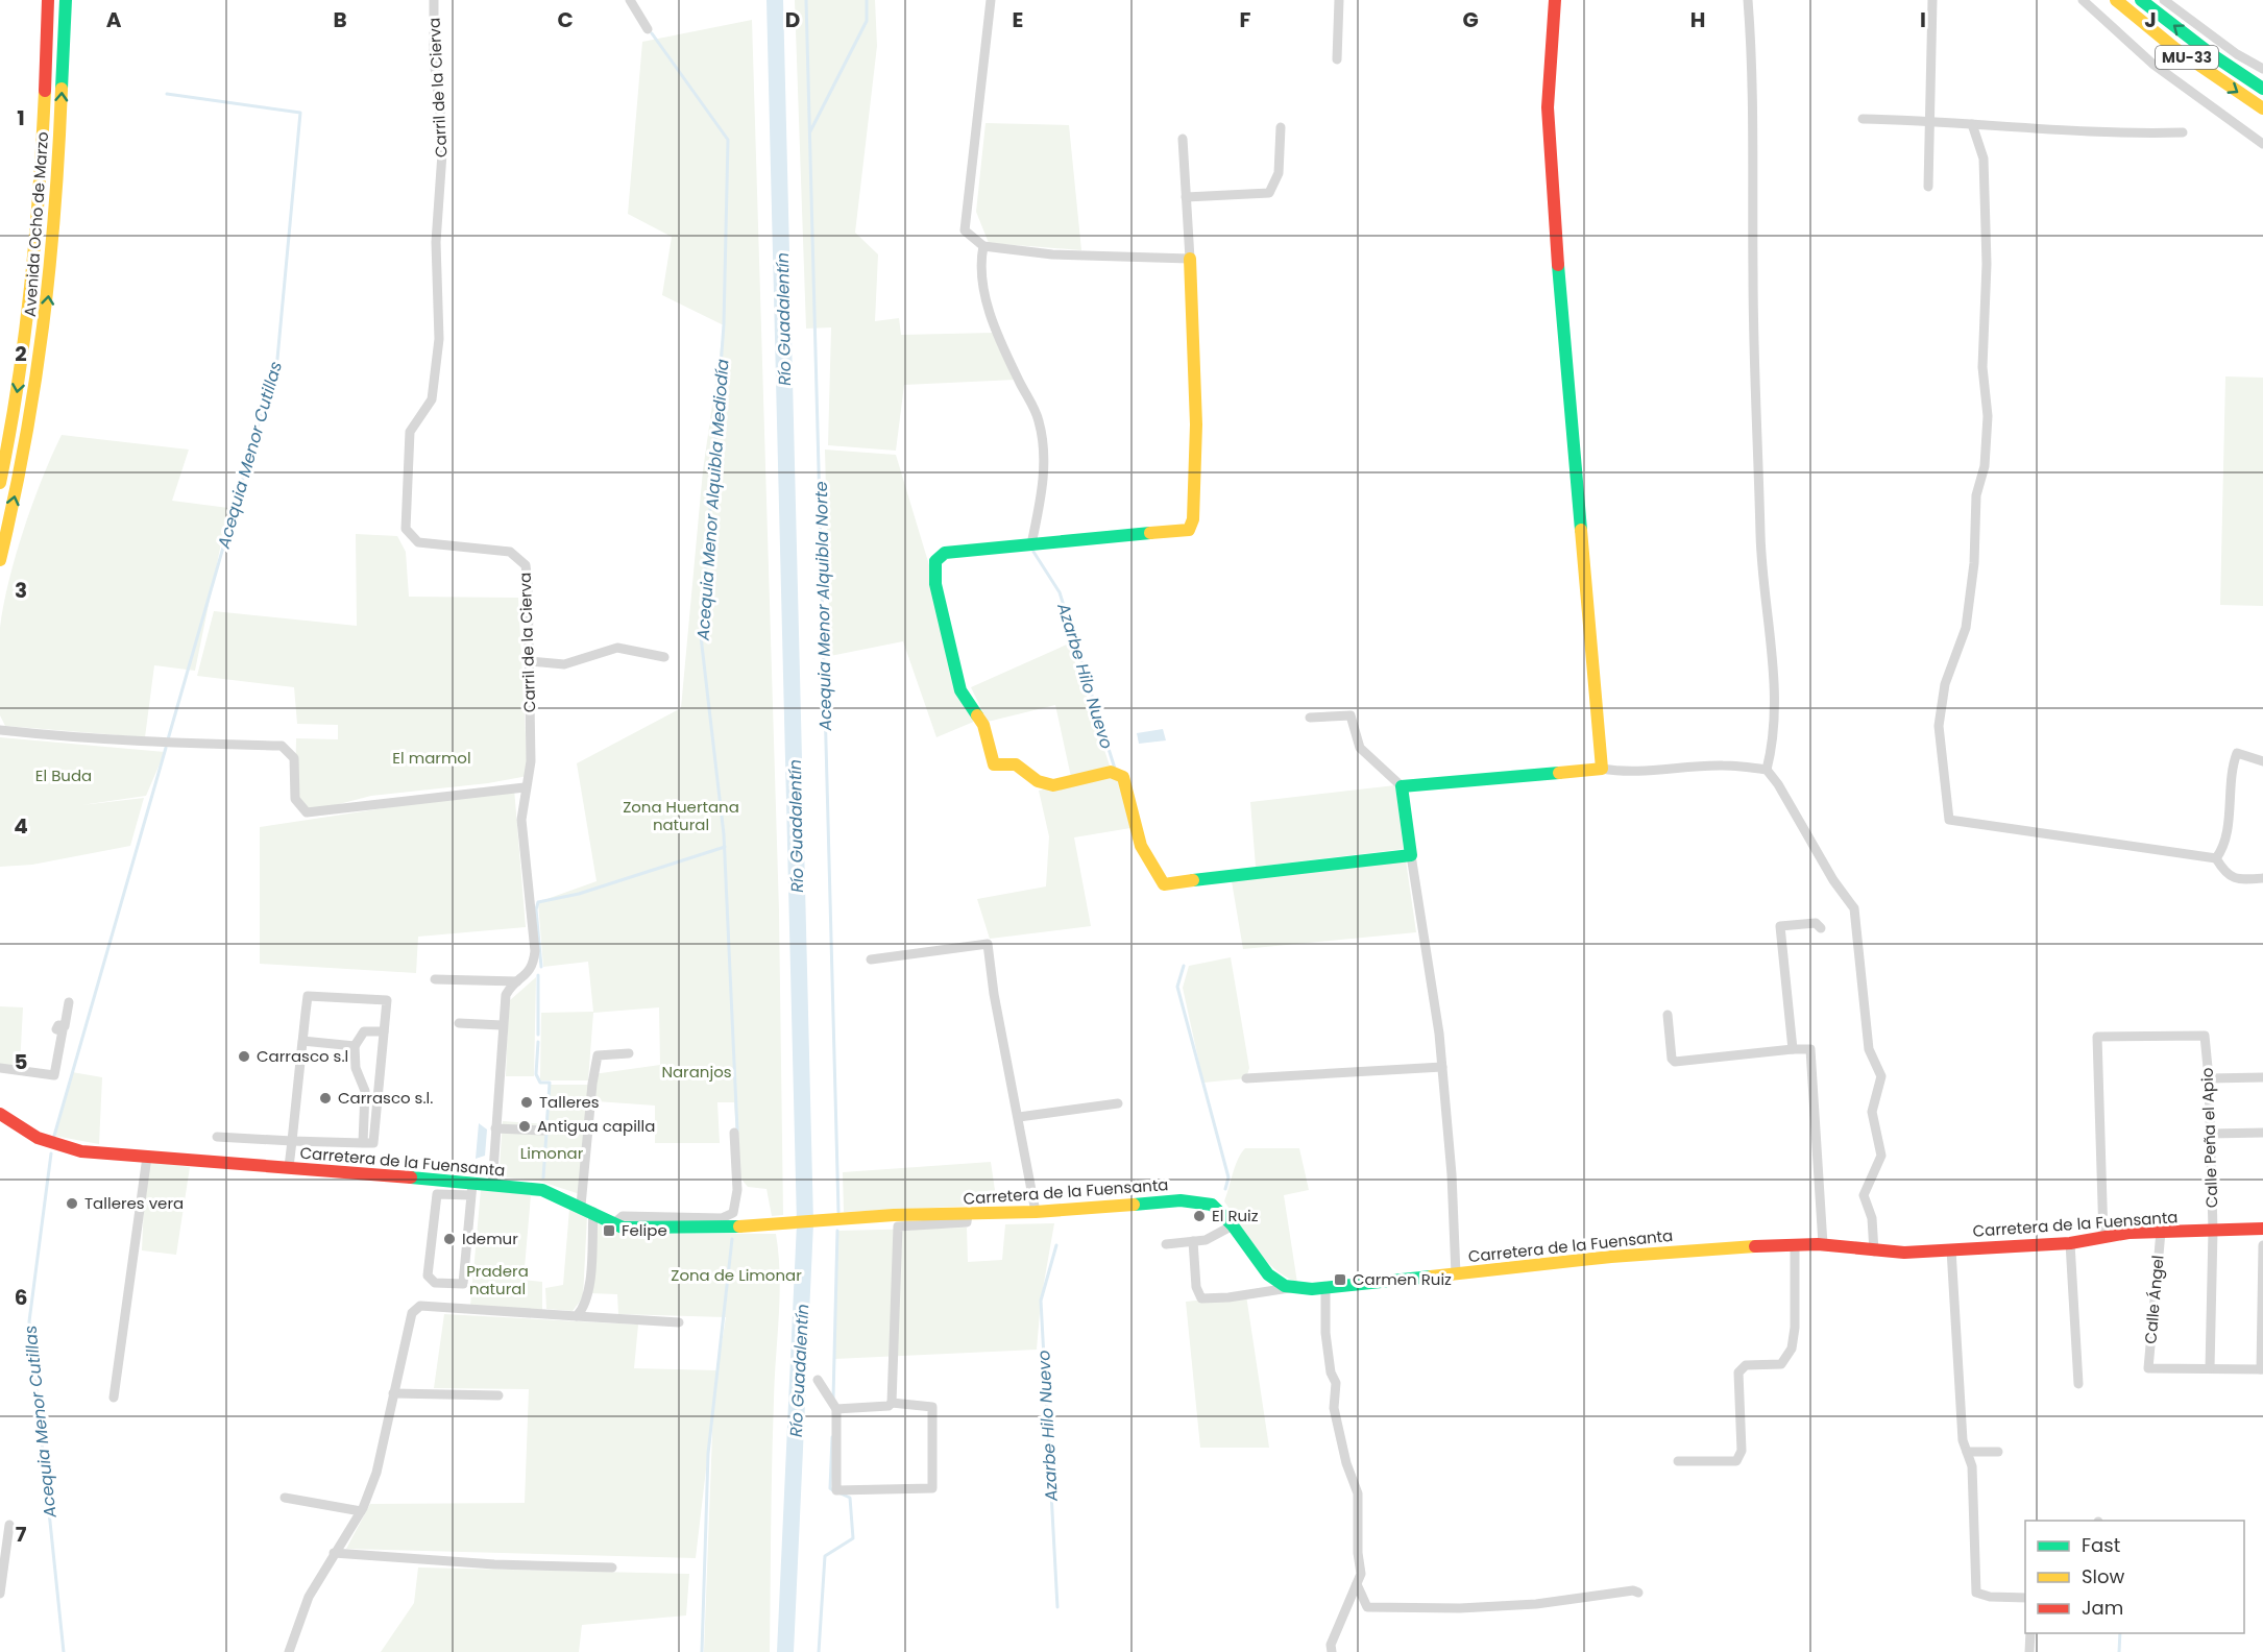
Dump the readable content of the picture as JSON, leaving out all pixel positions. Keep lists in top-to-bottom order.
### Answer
{
  "streets": {
    "main road": ["MU-33", "Avenida Ocho de Marzo", "Carretera de la Fuensanta"],
    "street": ["Carril de la Cierva", "Calle Peña el Apio", "Calle Ángel"]
  },
  "crossings": [
    ["Carril de la Cierva", "Carretera de la Fuensanta"],
    ["Calle Peña el Apio", "Carretera de la Fuensanta"],
    ["Calle Peña el Apio", "Calle Ángel"],
    ["Carretera de la Fuensanta", "Calle Ángel"]
  ],
  "water": [
    "Río Guadalentín",
    "Acequia Menor Cutillas",
    "Acequia Menor Alquibla Mediodía",
    "Acequia Menor Alquibla Norte",
    "Azarbe Hilo Nuevo"
  ],
  "parks": [
    "El marmol",
    "El Buda",
    "Zona Huertana natural",
    "Naranjos",
    "Limonar",
    "Pradera natural",
    "Zona de Limonar"
  ],
  "places": {
    "other": [
      "Carrasco s.l",
      "Carrasco s.l.",
      "Talleres",
      "Antigua capilla",
      "Talleres vera",
      "El Ruiz",
      "Idemur"
    ],
    "transit": ["Felipe", "Carmen Ruiz"]
  },
  "legend": ["Fast", "Slow", "Jam"],
  "grid": {
    "columns": [
      "A",
      "B",
      "C",
      "D",
      "E",
      "F",
      "G",
      "H",
      "I",
      "J"
    ],
    "rows": [
      "1",
      "2",
      "3",
      "4",
      "5",
      "6",
      "7"
    ]
  }
}
